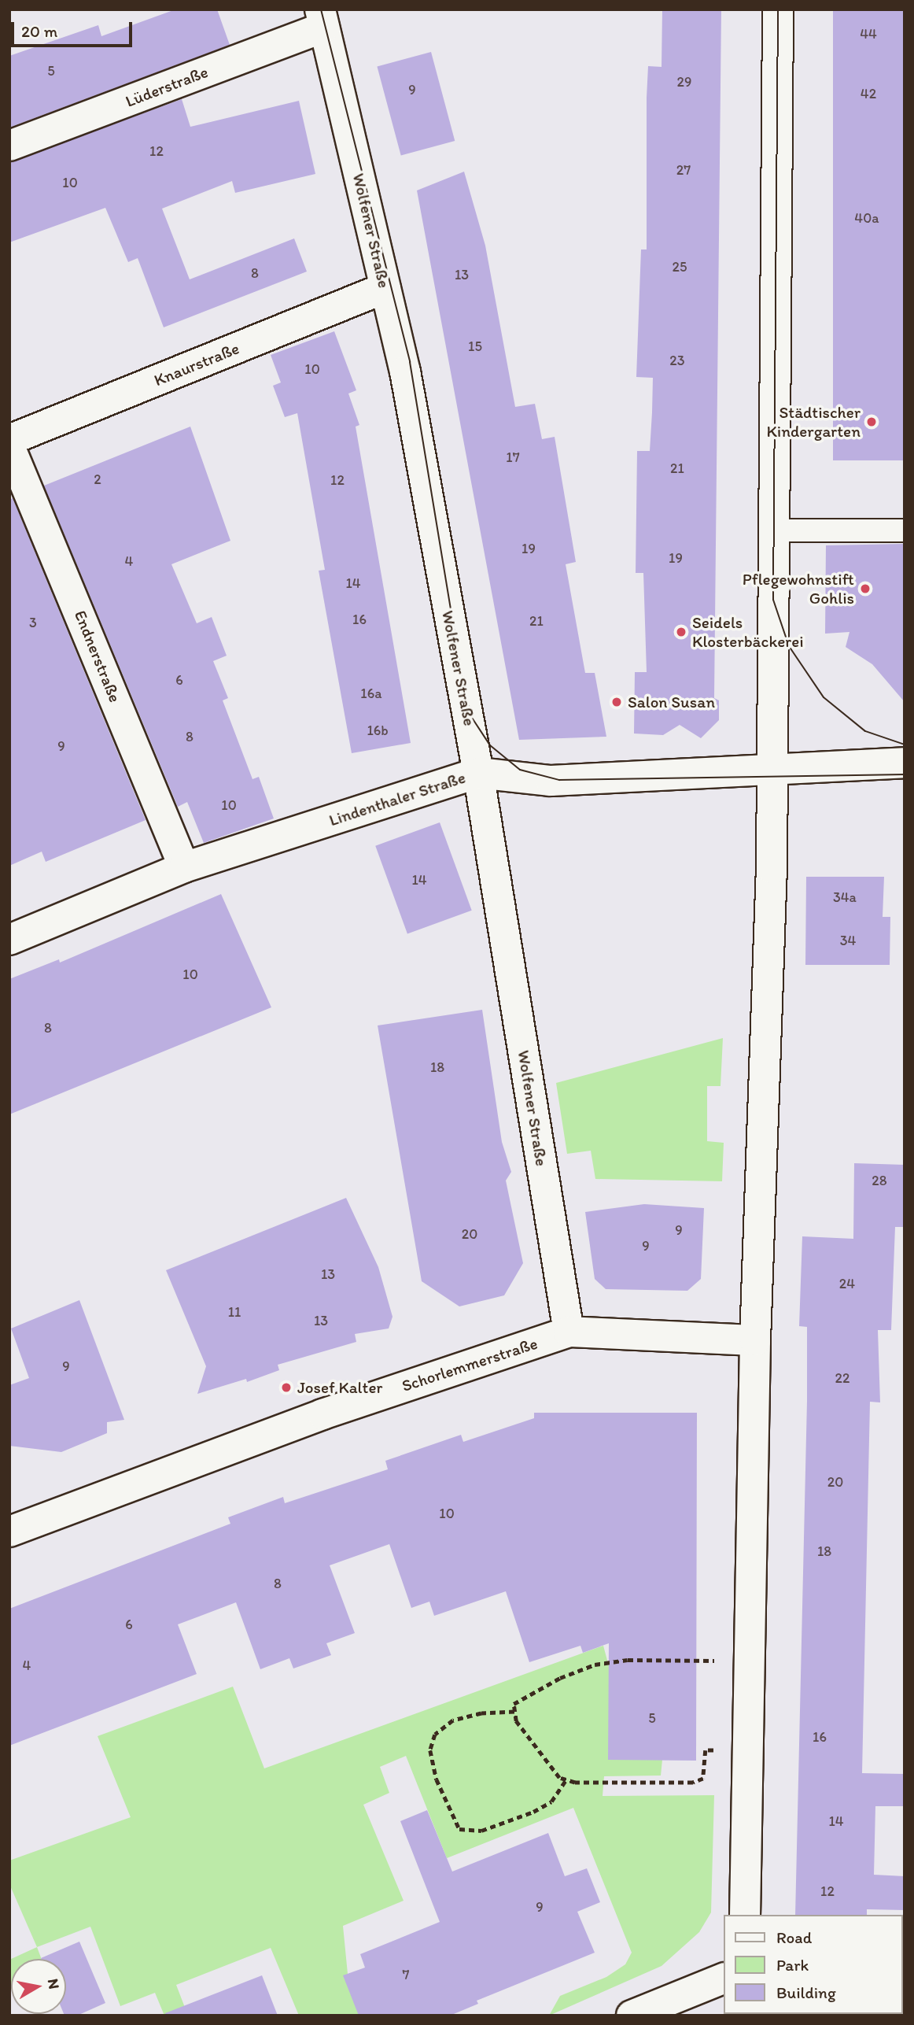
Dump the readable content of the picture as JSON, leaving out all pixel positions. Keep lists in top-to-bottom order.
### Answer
{
  "streets": {
    "street": [
      "Lüderstraße",
      "Wolfener Straße",
      "Knaurstraße",
      "Endnerstraße",
      "Lindenthaler Straße",
      "Schorlemmerstraße"
    ]
  },
  "crossings": [
    ["Lüderstraße", "Wolfener Straße"],
    ["Wolfener Straße", "Knaurstraße"],
    ["Wolfener Straße", "Lindenthaler Straße"],
    ["Wolfener Straße", "Schorlemmerstraße"],
    ["Endnerstraße", "Lindenthaler Straße"]
  ],
  "places": [
    "Städtischer Kindergarten",
    "Pflegewohnstift Gohlis",
    "Seidels Klosterbäckerei",
    "Salon Susan",
    "Josef Kalter"
  ],
  "house_numbers": [
    "44",
    "5",
    "29",
    "9",
    "42",
    "12",
    "27",
    "10",
    "40a",
    "25",
    "8",
    "13",
    "15",
    "23",
    "10",
    "17",
    "21",
    "2",
    "12",
    "19",
    "19",
    "4",
    "14",
    "16",
    "21",
    "3",
    "6",
    "16a",
    "16b",
    "8",
    "9",
    "10",
    "14",
    "34a",
    "34",
    "10",
    "8",
    "18",
    "28",
    "9",
    "20",
    "9",
    "13",
    "24",
    "11",
    "13",
    "9",
    "22",
    "20",
    "10",
    "18",
    "8",
    "6",
    "4",
    "5",
    "16",
    "14",
    "12",
    "9",
    "7"
  ],
  "legend": ["Road", "Park", "Building"],
  "scale_bar": "20 m",
  "north": "right"
}
